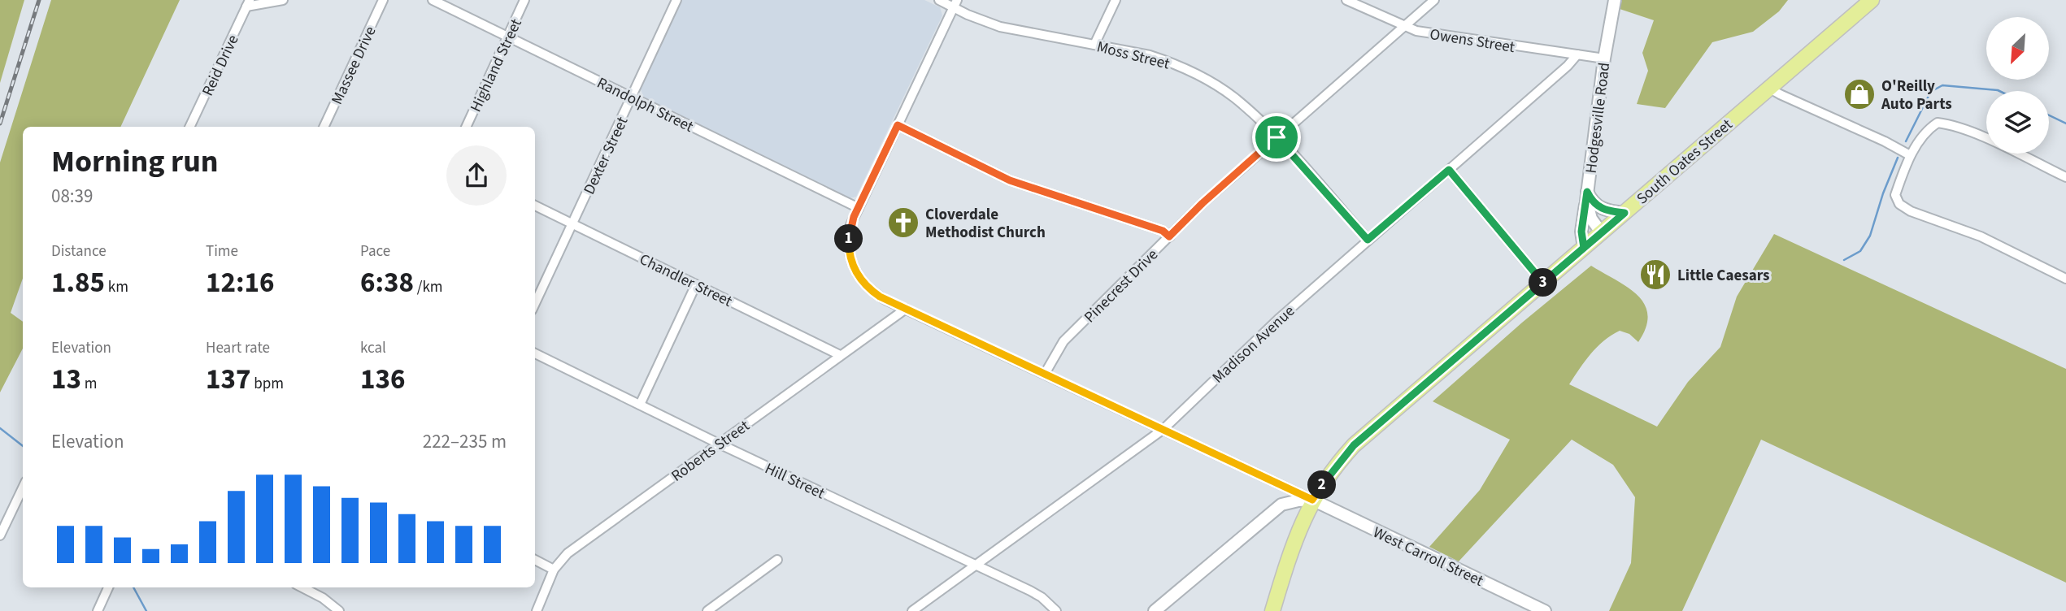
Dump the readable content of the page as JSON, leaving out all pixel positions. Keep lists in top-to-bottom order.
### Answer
{
  "streets": {
    "main road": ["South Oates Street"],
    "street": [
      "Owens Street",
      "Moss Street",
      "Reid Drive",
      "Massee Drive",
      "Highland Street",
      "Randolph Street",
      "Hodgesville Road",
      "Dexter Street",
      "Chandler Street",
      "Pinecrest Drive",
      "Madison Avenue",
      "Roberts Street",
      "Hill Street",
      "West Carroll Street"
    ]
  },
  "crossings": [
    ["Owens Street", "Hodgesville Road"],
    ["Owens Street", "Pinecrest Drive"],
    ["Owens Street", "Madison Avenue"],
    ["Moss Street", "Pinecrest Drive"],
    ["Moss Street", "Madison Avenue"],
    ["Highland Street", "Randolph Street"],
    ["Randolph Street", "Dexter Street"],
    ["Hodgesville Road", "South Oates Street"],
    ["Dexter Street", "Chandler Street"],
    ["South Oates Street", "West Carroll Street"],
    ["Chandler Street", "Roberts Street"],
    ["Madison Avenue", "Hill Street"],
    ["Roberts Street", "Hill Street"]
  ],
  "places": {
    "shop": ["O'Reilly Auto Parts"],
    "church": ["Cloverdale Methodist Church"],
    "restaurant": ["Little Caesars"]
  },
  "north": "bottom left",
  "page": {
    "heading": ["Morning run", "08:39"],
    "stats": [
      ["Distance", "1.85 km"],
      ["Time", "12:16"],
      ["Pace", "6:38 /km"],
      ["Elevation", "13 m"],
      ["Heart rate", "137 bpm"],
      ["kcal", "136"]
    ],
    "pins": ["1", "3", "2"],
    "chart": ["Elevation", "222–235 m"]
  }
}
